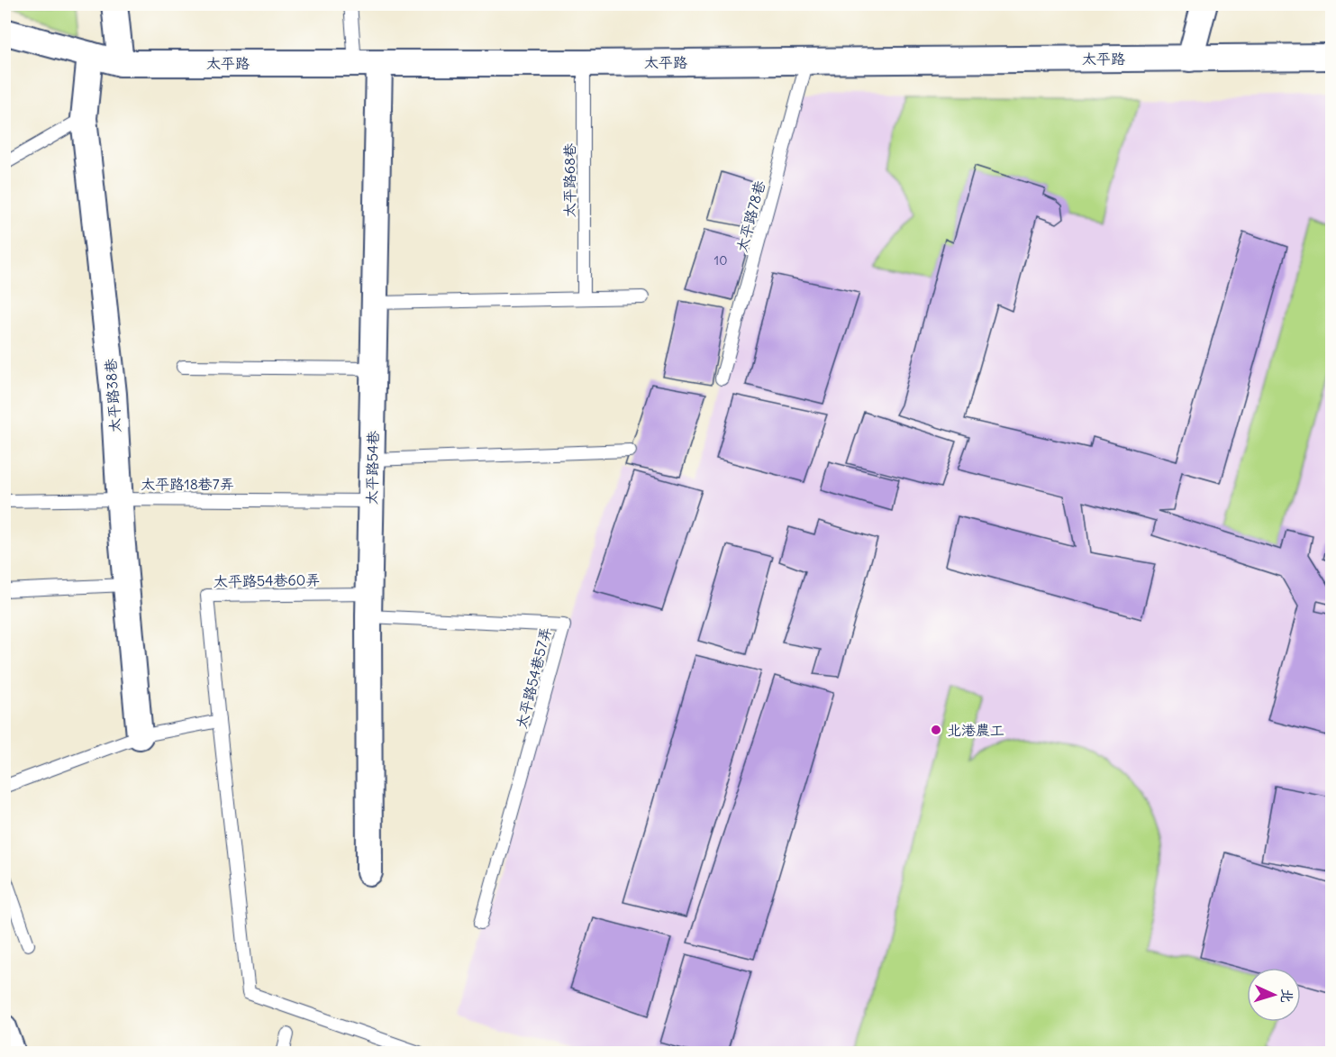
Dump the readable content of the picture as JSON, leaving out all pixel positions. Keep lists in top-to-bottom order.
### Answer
{
  "streets": {
    "street": ["太平路", "太平路38巷", "太平路54巷"],
    "lane": [
      "太平路68巷",
      "太平路78巷",
      "太平路18巷7弄",
      "太平路54巷60弄",
      "太平路54巷57弄"
    ]
  },
  "crossings": [
    ["太平路", "太平路68巷"],
    ["太平路", "太平路78巷"],
    ["太平路", "太平路38巷"],
    ["太平路", "太平路54巷"],
    ["太平路38巷", "太平路18巷7弄"],
    ["太平路54巷", "太平路18巷7弄"],
    ["太平路54巷", "太平路54巷60弄"],
    ["太平路54巷", "太平路54巷57弄"],
    ["太平路54巷60弄", "太平路54巷57弄"]
  ],
  "places": ["北港農工"],
  "house_numbers": ["10"],
  "north": "right"
}
